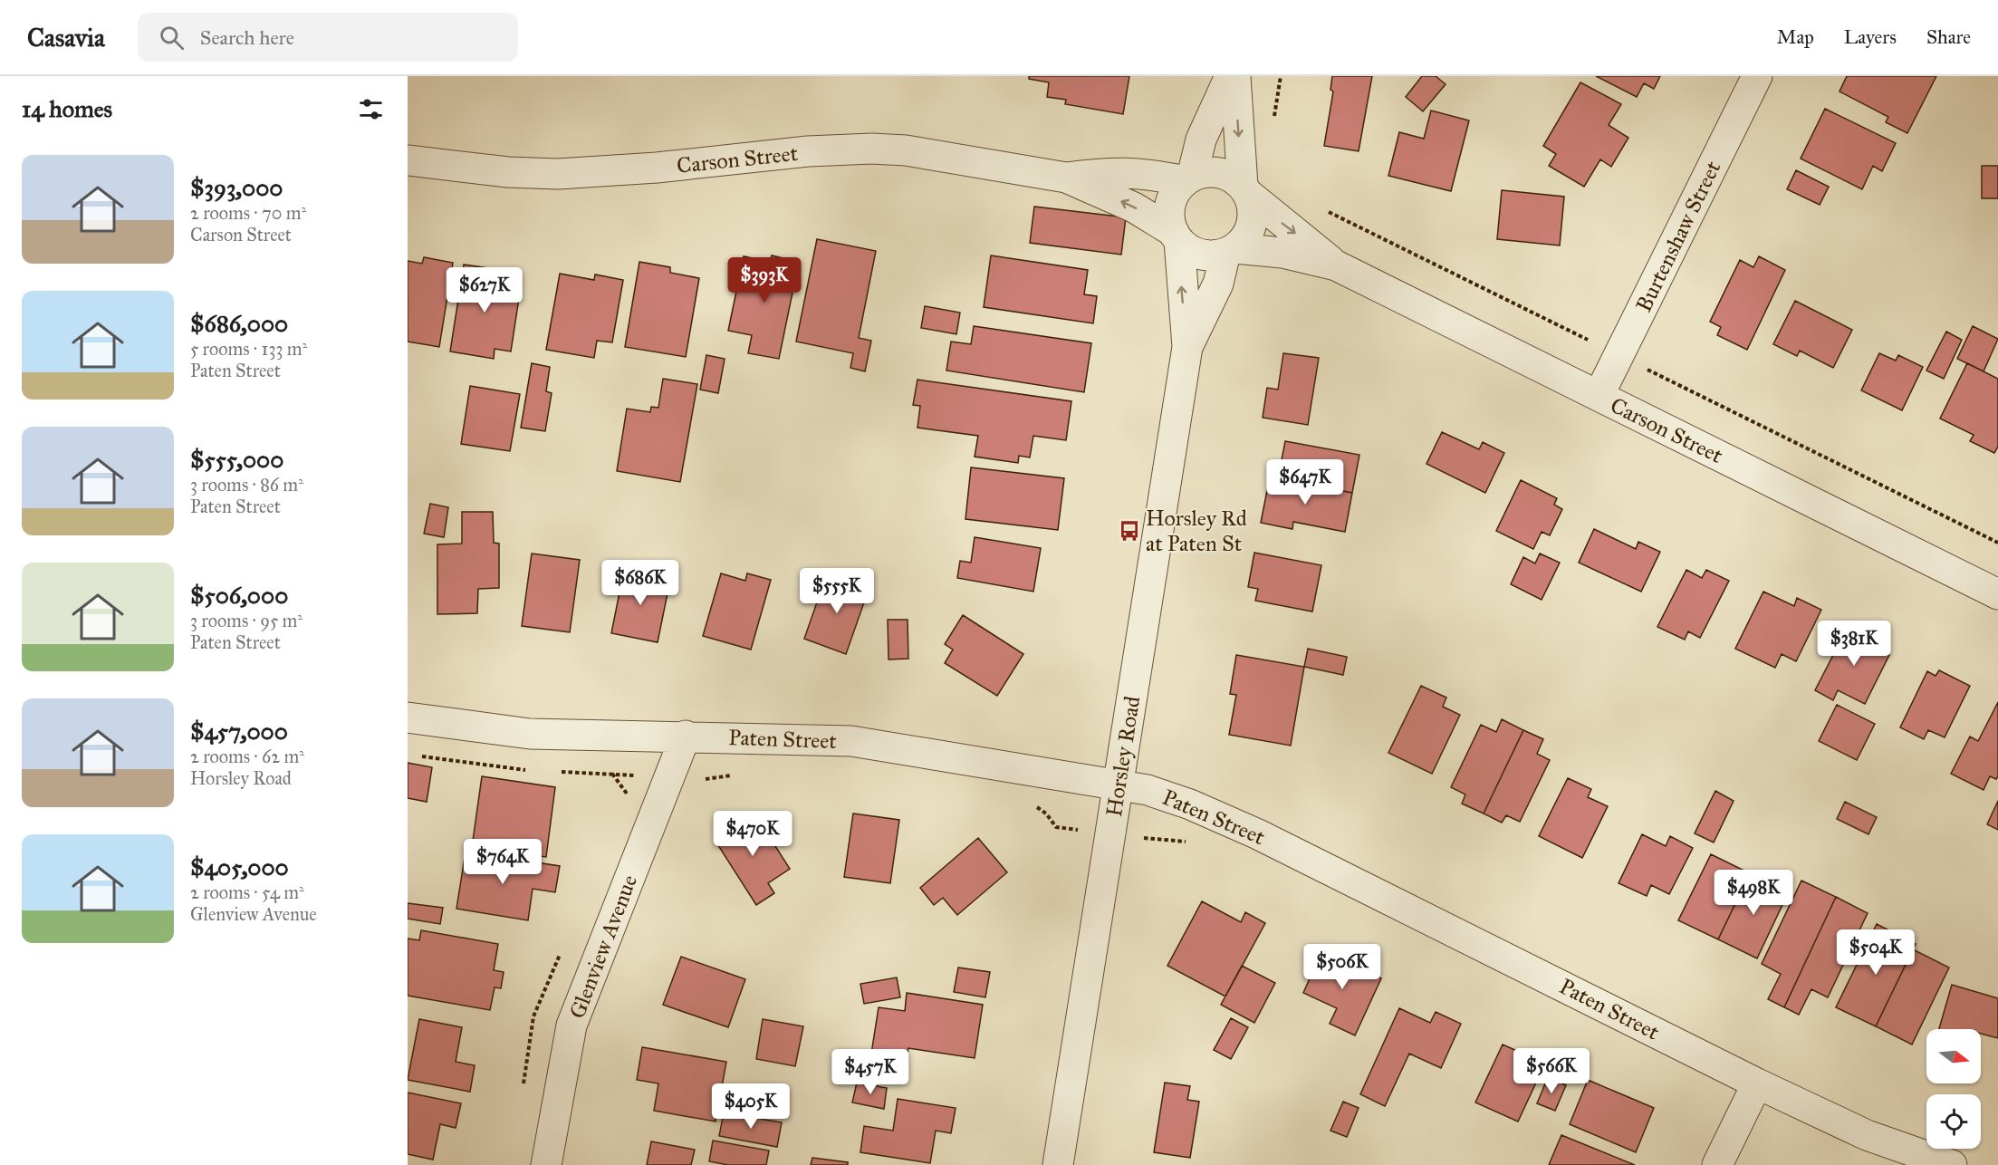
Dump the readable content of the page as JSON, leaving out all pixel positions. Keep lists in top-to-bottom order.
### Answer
{
  "streets": {
    "street": [
      "Carson Street",
      "Burtenshaw Street",
      "Paten Street",
      "Horsley Road",
      "Glenview Avenue"
    ]
  },
  "crossings": [
    ["Carson Street", "Burtenshaw Street"],
    ["Carson Street", "Horsley Road"],
    ["Paten Street", "Horsley Road"],
    ["Paten Street", "Glenview Avenue"]
  ],
  "places": {
    "bus stop": ["Horsley Rd at Paten St"]
  },
  "north": "right",
  "page": {
    "header": "Casavia",
    "search": "Search here",
    "nav": ["Map", "Layers", "Share"],
    "heading": "14 homes",
    "list": [
      {
        "name": "$393,000",
        "note": "2 rooms · 70 m² · Carson Street"
      },
      {
        "name": "$686,000",
        "note": "5 rooms · 133 m² · Paten Street"
      },
      {
        "name": "$555,000",
        "note": "3 rooms · 86 m² · Paten Street"
      },
      {
        "name": "$506,000",
        "note": "3 rooms · 95 m² · Paten Street"
      },
      {
        "name": "$457,000",
        "note": "2 rooms · 62 m² · Horsley Road"
      },
      {
        "name": "$405,000",
        "note": "2 rooms · 54 m² · Glenview Avenue"
      }
    ],
    "price": [
      "$393K",
      "$627K",
      "$647K",
      "$686K",
      "$555K",
      "$381K",
      "$470K",
      "$764K",
      "$498K",
      "$504K",
      "$506K",
      "$566K",
      "$457K",
      "$405K"
    ]
  }
}
